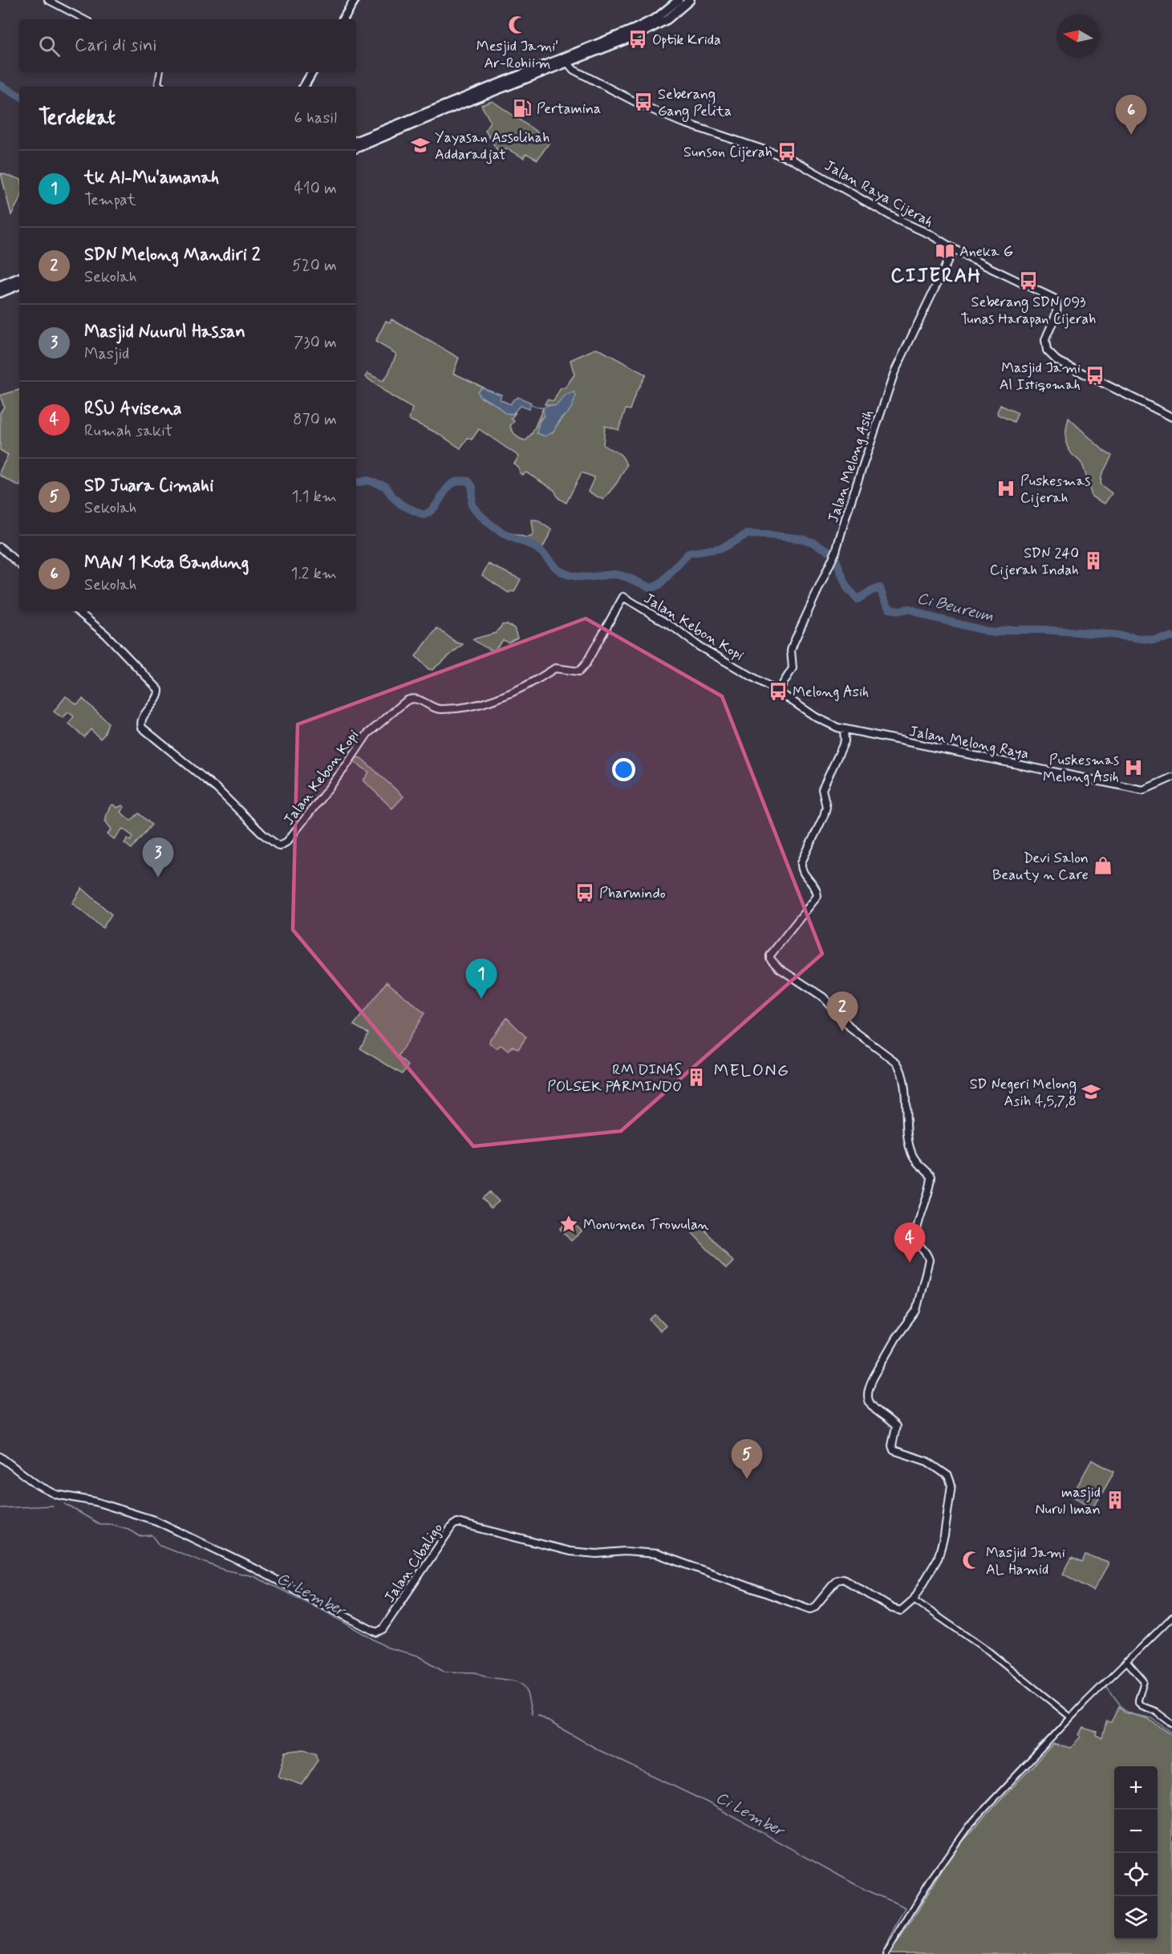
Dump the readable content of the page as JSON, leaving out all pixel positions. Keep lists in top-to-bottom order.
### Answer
{
  "streets": {
    "main road": [
      "Jalan Raya Cijerah",
      "Jalan Melong Asih",
      "Jalan Kebon Kopi",
      "Jalan Melong Raya",
      "Jalan Cibaligo"
    ]
  },
  "crossings": [
    ["Jalan Raya Cijerah", "Jalan Melong Asih"],
    ["Jalan Melong Asih", "Jalan Kebon Kopi"],
    ["Jalan Melong Asih", "Jalan Melong Raya"],
    ["Jalan Kebon Kopi", "Jalan Melong Raya"]
  ],
  "districts": ["CIJERAH", "MELONG"],
  "water": ["Ci Beureum", "Ci Lember"],
  "places": {
    "mosque": ["Mesjid Jami' Ar-Rohiim", "Masjid Jami AL Hamid"],
    "bus stop": [
      "Optik Krida",
      "Seberang Gang Pelita",
      "Sunson Cijerah",
      "Seberang SDN 093 Tunas Harapan Cijerah",
      "Masjid Jami Al Istiqomah",
      "Melong Asih",
      "Pharmindo"
    ],
    "fuel station": ["Pertamina"],
    "school or university": ["Yayasan Assolihah Addaradjat", "SD Negeri Melong Asih 4,5,7,8"],
    "library": ["Aneka G"],
    "hospital": ["Puskesmas Cijerah", "Puskesmas Melong Asih"],
    "building": ["SDN 240 Cijerah Indah", "RM DINAS POLSEK PARMINDO", "masjid Nurul Iman"],
    "shop": ["Devi Salon Beauty n Care"],
    "place": ["Monumen Trowulan"]
  },
  "north": "left",
  "page": {
    "search": "Cari di sini",
    "heading": ["Terdekat", "6 hasil"],
    "pins": [
      "6",
      "3",
      "1",
      "2",
      "4",
      "5"
    ],
    "list": [
      {
        "mark": "1",
        "name": "tk Al-Mu'amanah",
        "note": "Tempat",
        "value": "410 m"
      },
      {
        "mark": "2",
        "name": "SDN Melong Mandiri 2",
        "note": "Sekolah",
        "value": "520 m"
      },
      {
        "mark": "3",
        "name": "Masjid Nuurul Hassan",
        "note": "Masjid",
        "value": "730 m"
      },
      {
        "mark": "4",
        "name": "RSU Avisena",
        "note": "Rumah sakit",
        "value": "870 m"
      },
      {
        "mark": "5",
        "name": "SD Juara Cimahi",
        "note": "Sekolah",
        "value": "1.1 km"
      },
      {
        "mark": "6",
        "name": "MAN 1 Kota Bandung",
        "note": "Sekolah",
        "value": "1.2 km"
      }
    ],
    "map_buttons": ["+", "−"]
  }
}
